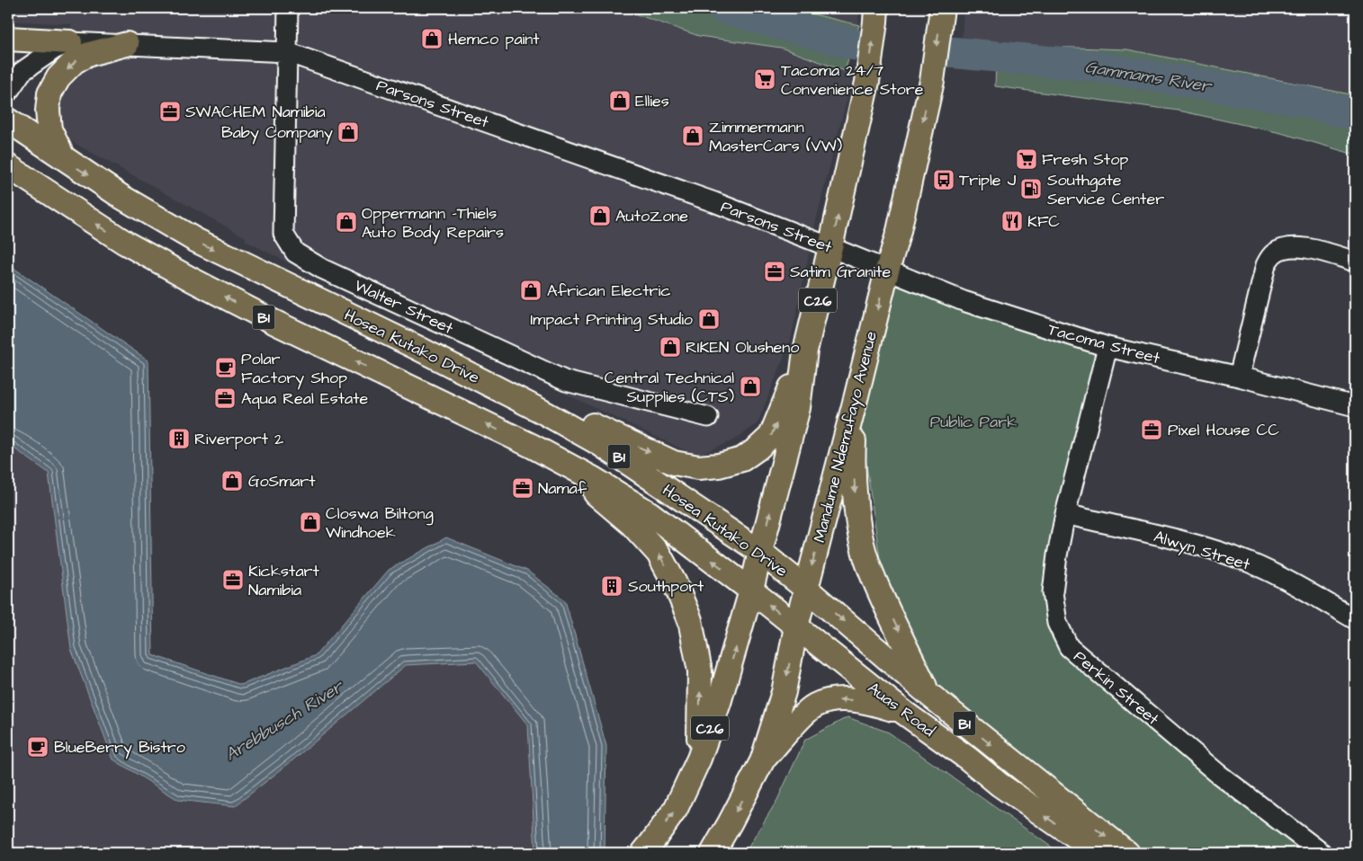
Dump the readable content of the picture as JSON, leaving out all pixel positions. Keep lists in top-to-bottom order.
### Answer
{
  "streets": {
    "main road": [
      "C26",
      "B1",
      "Hosea Kutako Drive",
      "Mandume Ndemufayo Avenue",
      "Auas Road"
    ],
    "street": [
      "Parsons Street",
      "Walter Street",
      "Tacoma Street",
      "Alwyn Street",
      "Perkin Street"
    ]
  },
  "crossings": [
    ["Parsons Street", "C26"],
    ["Parsons Street", "Walter Street"],
    ["Parsons Street", "Tacoma Street"],
    ["C26", "Hosea Kutako Drive"],
    ["C26", "Auas Road"],
    ["Tacoma Street", "Mandume Ndemufayo Avenue"],
    ["Tacoma Street", "Perkin Street"],
    ["Hosea Kutako Drive", "Mandume Ndemufayo Avenue"],
    ["Hosea Kutako Drive", "Auas Road"],
    ["Mandume Ndemufayo Avenue", "Auas Road"],
    ["Alwyn Street", "Perkin Street"]
  ],
  "water": ["Gammams River", "Arebbusch River"],
  "parks": ["Public Park"],
  "places": {
    "shop": [
      "Hemco paint",
      "Ellies",
      "Baby Company",
      "Zimmermann MasterCars (VW)",
      "AutoZone",
      "Oppermann -Thiels Auto Body Repairs",
      "African Electric",
      "Impact Printing Studio",
      "RIKEN Olusheno",
      "Central Technical Supplies (CTS)",
      "GoSmart",
      "Closwa Biltong Windhoek"
    ],
    "supermarket": ["Tacoma 24/7 Convenience Store", "Fresh Stop"],
    "office": [
      "SWACHEM Namibia",
      "Satim Granite",
      "Aqua Real Estate",
      "Pixel House CC",
      "Namaf",
      "Kickstart Namibia"
    ],
    "bus stop": ["Triple J"],
    "fuel station": ["Southgate Service Center"],
    "restaurant": ["KFC"],
    "cafe": ["Polar Factory Shop", "BlueBerry Bistro"],
    "building": ["Riverport 2", "Southport"]
  }
}
